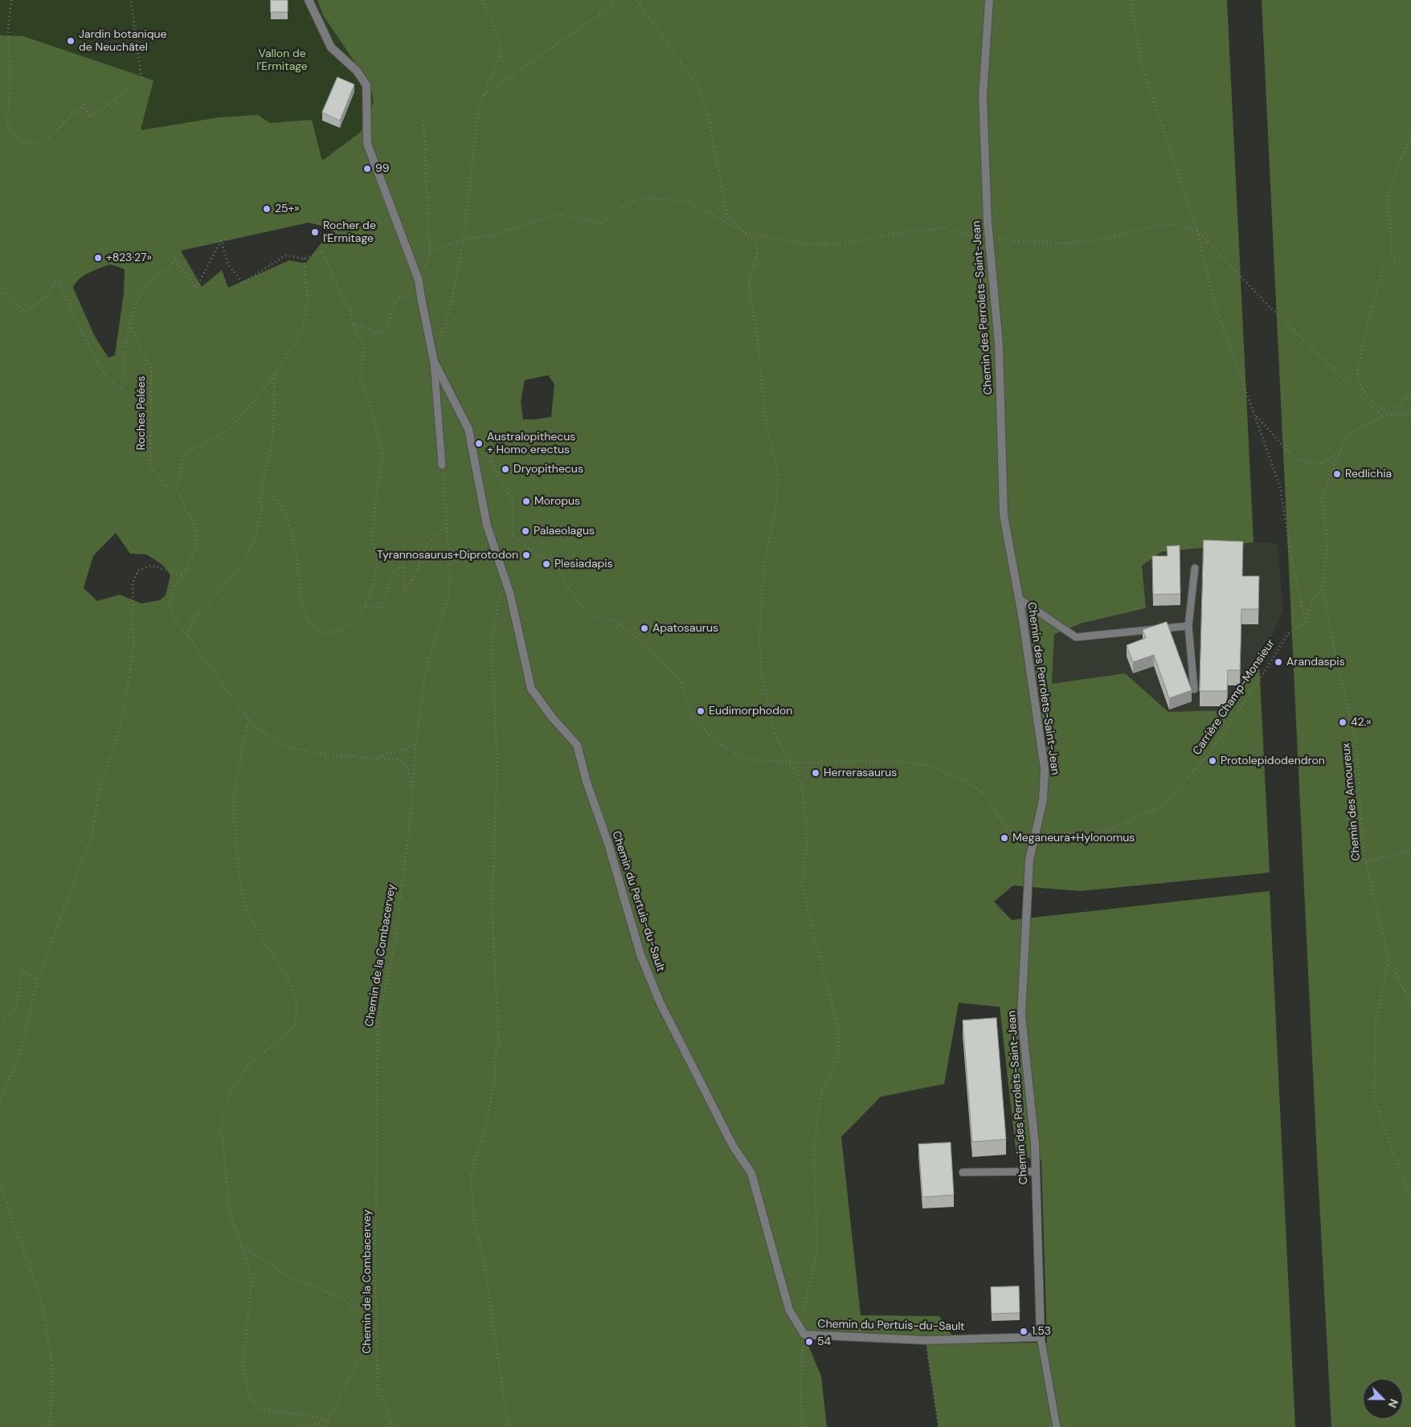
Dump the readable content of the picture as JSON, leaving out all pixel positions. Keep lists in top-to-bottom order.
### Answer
{
  "streets": {
    "street": ["Chemin des Perrolets-Saint-Jean", "Chemin du Pertuis-du-Sault"],
    "path": [
      "Roches Pelées",
      "Carrière Champ-Monsieur",
      "Chemin des Amoureux",
      "Chemin de la Combacervey"
    ]
  },
  "crossings": [
    ["Chemin des Perrolets-Saint-Jean", "Carrière Champ-Monsieur"],
    ["Chemin des Perrolets-Saint-Jean", "Chemin du Pertuis-du-Sault"],
    ["Chemin du Pertuis-du-Sault", "Chemin de la Combacervey"]
  ],
  "parks": ["Vallon de l’Ermitage"],
  "places": [
    "Jardin botanique de Neuchâtel",
    "99",
    "25+»",
    "Rocher de l'Ermitage",
    "+823·27»",
    "Australopithecus + Homo erectus",
    "Dryopithecus",
    "Redlichia",
    "Moropus",
    "Palaeolagus",
    "Tyrannosaurus+Diprotodon",
    "Plesiadapis",
    "Apatosaurus",
    "Arandaspis",
    "Eudimorphodon",
    "42.»",
    "Protolepidodendron",
    "Herrerasaurus",
    "Meganeura+Hylonomus",
    "1.53",
    "54"
  ],
  "north": "bottom right"
}
